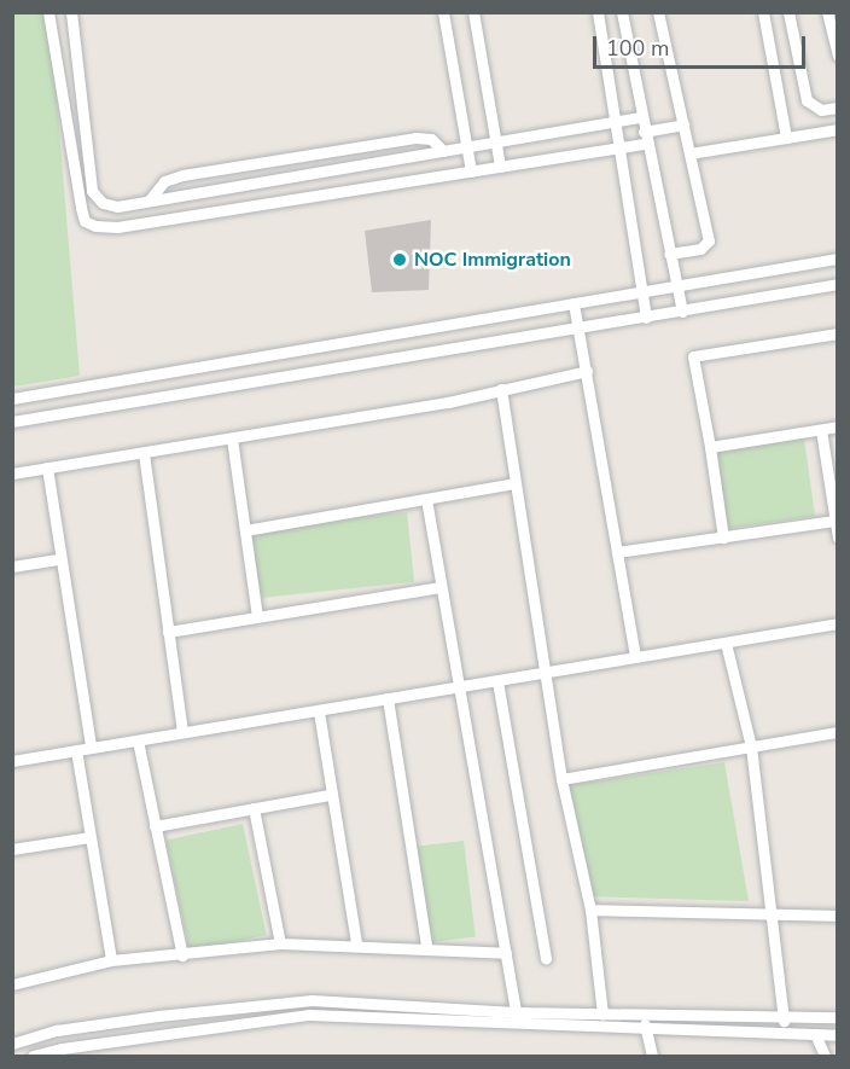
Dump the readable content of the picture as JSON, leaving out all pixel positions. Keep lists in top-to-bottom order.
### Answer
{
  "places": ["NOC Immigration"],
  "scale_bar": "100 m"
}
